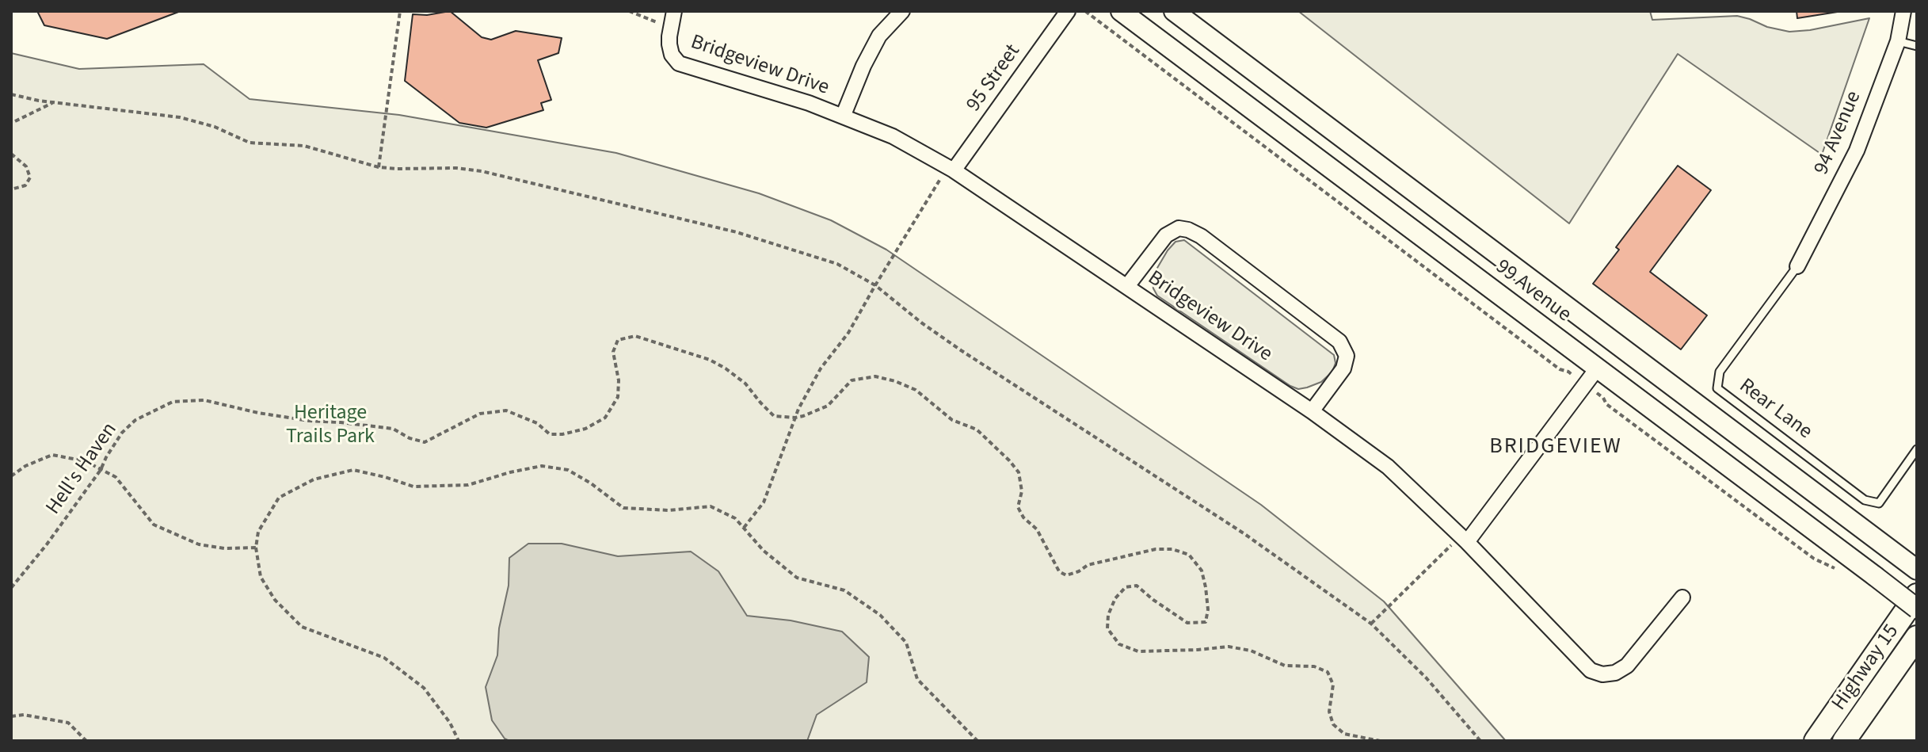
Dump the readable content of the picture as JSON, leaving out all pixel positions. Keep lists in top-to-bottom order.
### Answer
{
  "streets": {
    "main road": ["99 Avenue", "Highway 15"],
    "street": ["Bridgeview Drive", "95 Street", "94 Avenue"],
    "lane": ["Rear Lane"],
    "path": ["Hell's Haven"]
  },
  "crossings": [
    ["Bridgeview Drive", "95 Street"],
    ["94 Avenue", "Rear Lane"]
  ],
  "districts": ["BRIDGEVIEW"],
  "parks": ["Heritage Trails Park"]
}
